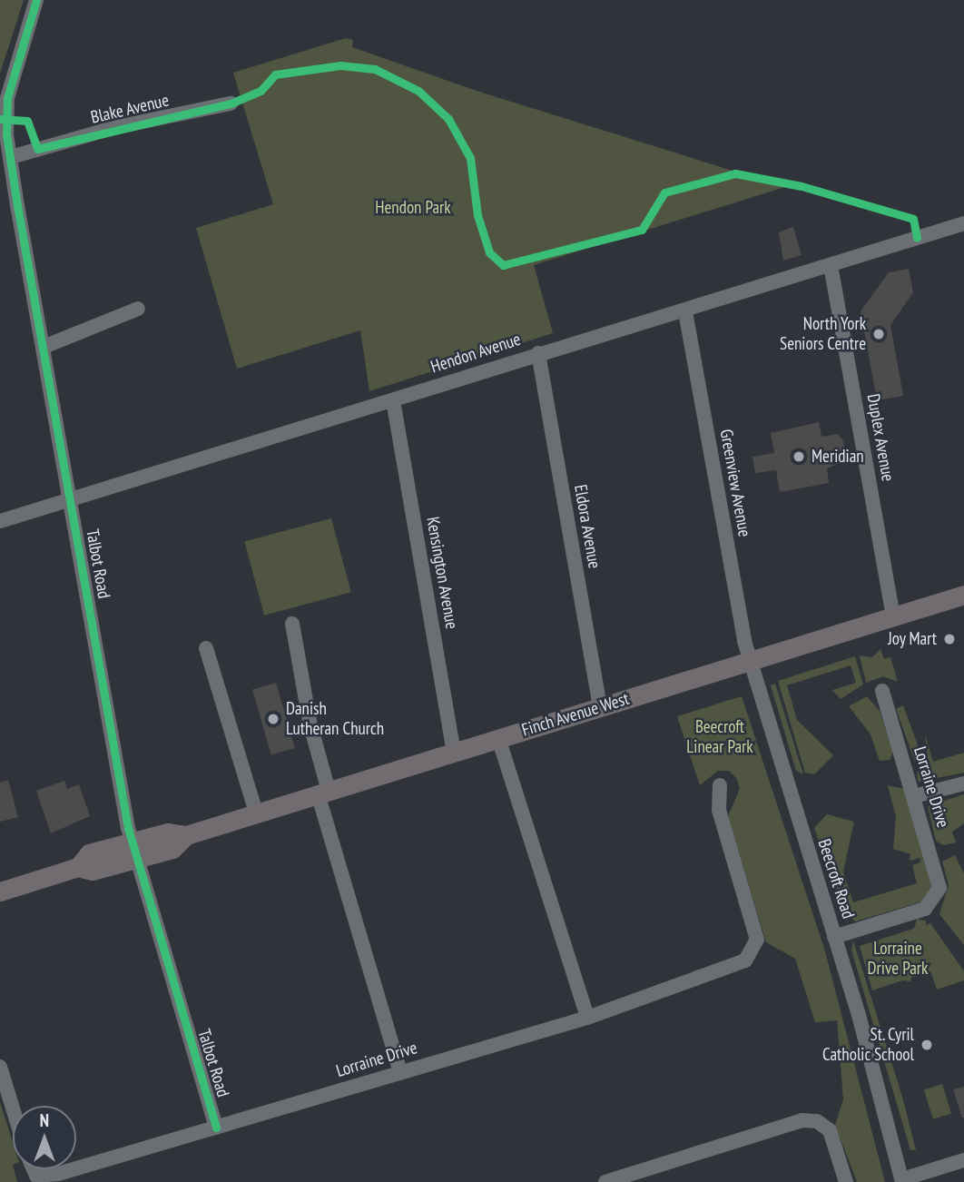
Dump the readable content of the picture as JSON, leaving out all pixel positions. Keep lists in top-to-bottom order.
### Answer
{
  "streets": {
    "main road": ["Finch Avenue West"],
    "street": [
      "Blake Avenue",
      "Hendon Avenue",
      "Duplex Avenue",
      "Greenview Avenue",
      "Eldora Avenue",
      "Talbot Road",
      "Kensington Avenue",
      "Lorraine Drive",
      "Beecroft Road"
    ]
  },
  "crossings": [
    ["Blake Avenue", "Talbot Road"],
    ["Hendon Avenue", "Duplex Avenue"],
    ["Hendon Avenue", "Greenview Avenue"],
    ["Hendon Avenue", "Eldora Avenue"],
    ["Hendon Avenue", "Talbot Road"],
    ["Hendon Avenue", "Kensington Avenue"],
    ["Duplex Avenue", "Finch Avenue West"],
    ["Greenview Avenue", "Finch Avenue West"],
    ["Greenview Avenue", "Beecroft Road"],
    ["Eldora Avenue", "Finch Avenue West"],
    ["Talbot Road", "Finch Avenue West"],
    ["Talbot Road", "Lorraine Drive"],
    ["Kensington Avenue", "Finch Avenue West"],
    ["Finch Avenue West", "Beecroft Road"],
    ["Lorraine Drive", "Beecroft Road"]
  ],
  "parks": ["Hendon Park", "Beecroft Linear Park", "Lorraine Drive Park"],
  "places": [
    "North York Seniors Centre",
    "Meridian",
    "Joy Mart",
    "Danish Lutheran Church",
    "St. Cyril Catholic School"
  ],
  "north": "top"
}
